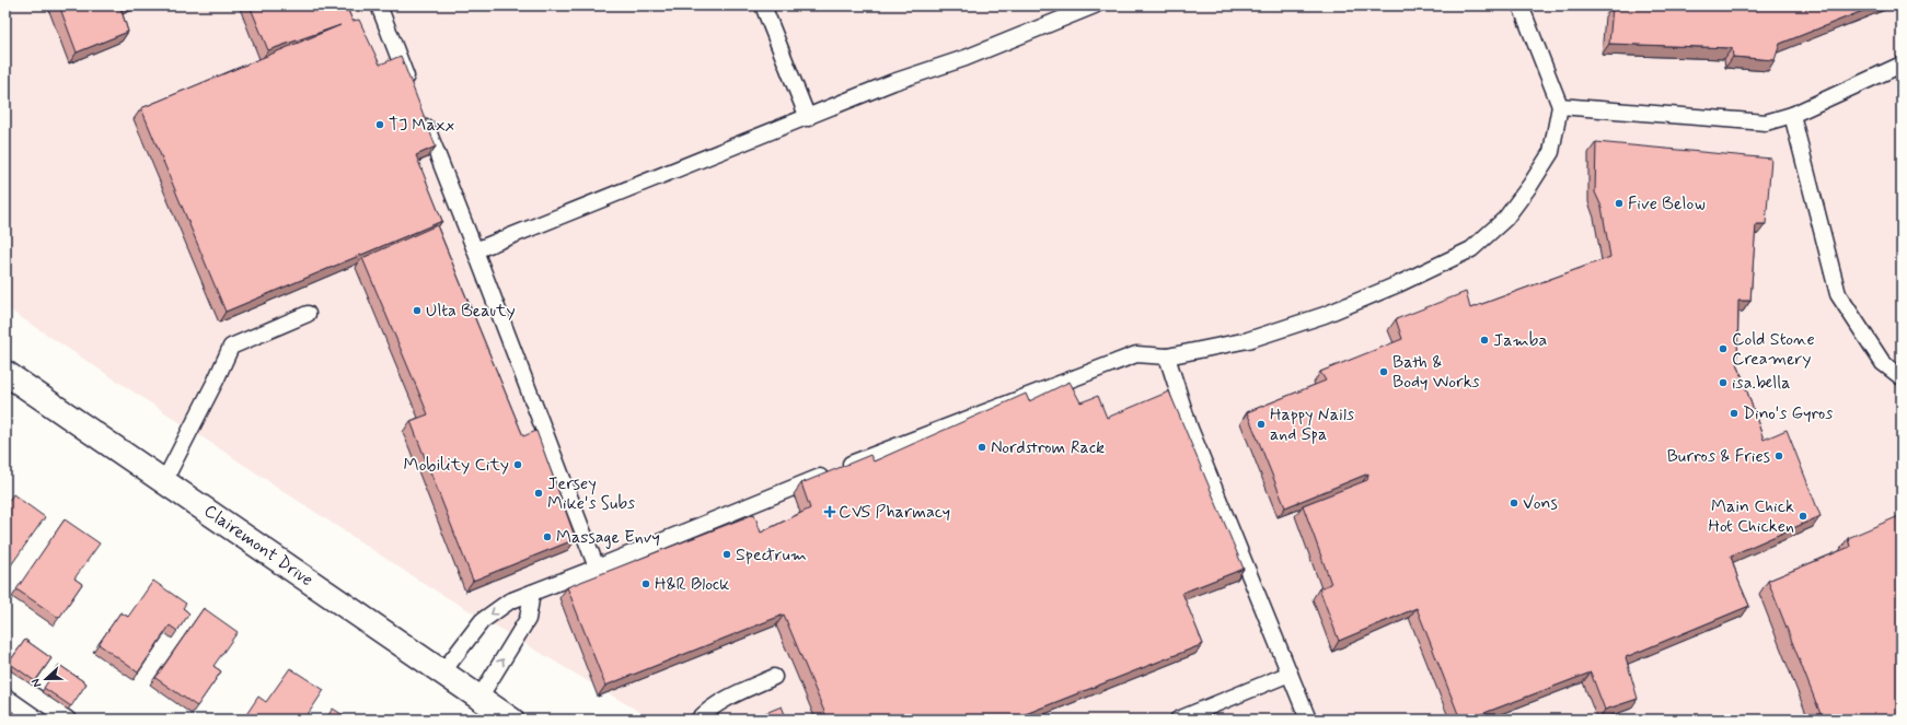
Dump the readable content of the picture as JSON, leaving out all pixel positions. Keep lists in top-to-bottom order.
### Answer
{
  "streets": {
    "main road": ["Clairemont Drive"]
  },
  "places": {
    "other": [
      "TJ Maxx",
      "Five Below",
      "Ulta Beauty",
      "Jamba",
      "Cold Stone Creamery",
      "Bath & Body Works",
      "isa.bella",
      "Dino's Gyros",
      "Happy Nails and Spa",
      "Nordstrom Rack",
      "Burros & Fries",
      "Mobility City",
      "Jersey Mike's Subs",
      "Vons",
      "Main Chick Hot Chicken",
      "Massage Envy",
      "Spectrum",
      "H&R Block"
    ],
    "health": ["CVS Pharmacy"]
  },
  "north": "left"
}
